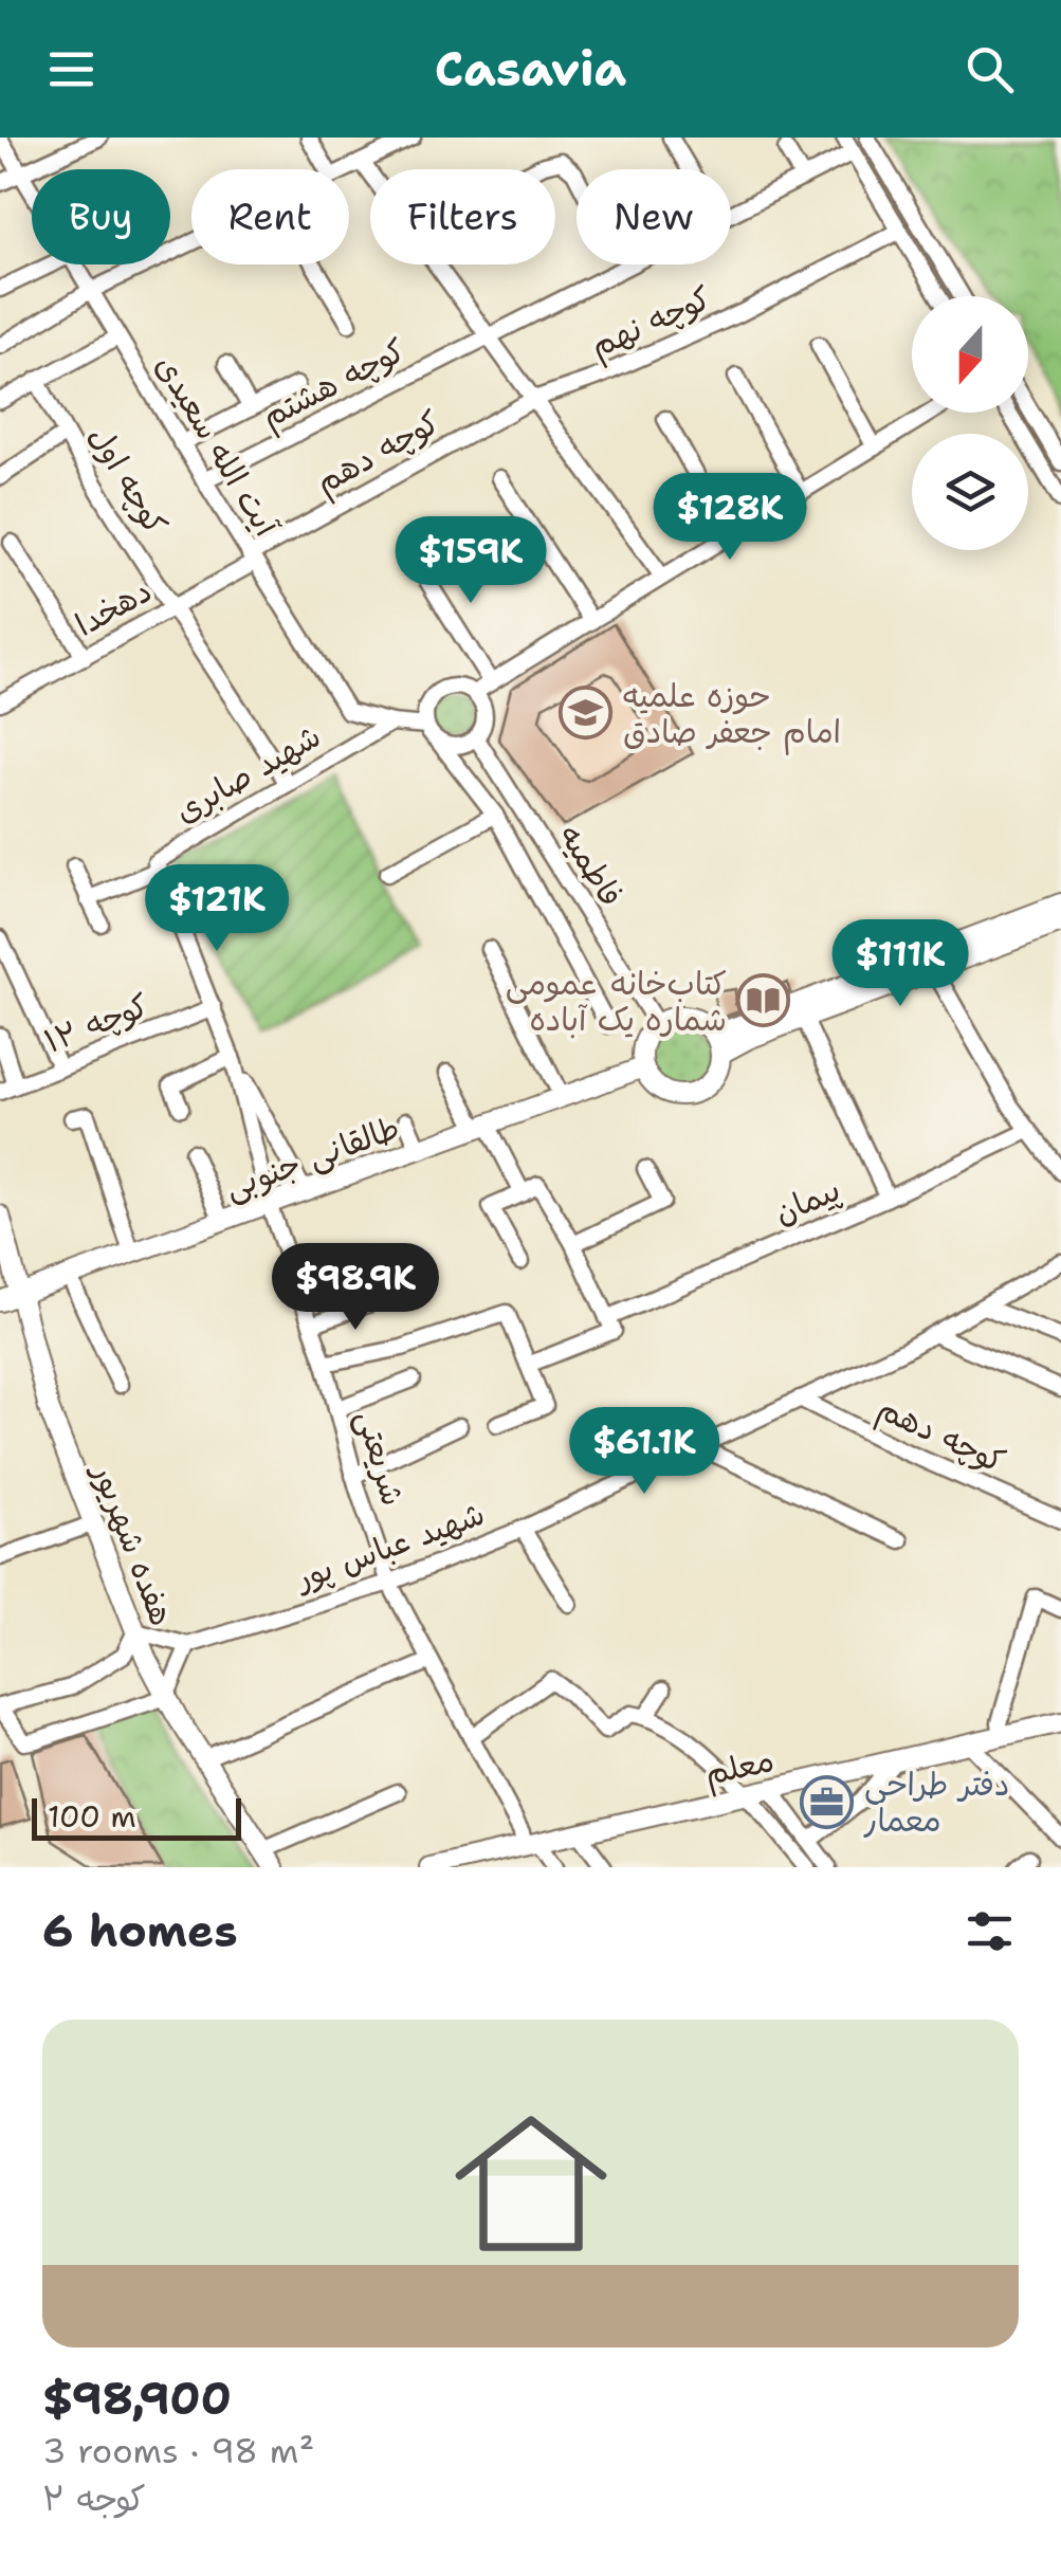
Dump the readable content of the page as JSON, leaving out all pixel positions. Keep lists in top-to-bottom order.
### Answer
{
  "streets": {
    "main road": ["طالقانی جنوبی", "هفده شهریور", "معلم"],
    "street": [
      "کوچه نهم",
      "کوچه هشتم",
      "آیت الله سعیدی",
      "کوچه دهم",
      "کوچه اول",
      "دهخدا",
      "شهید صابری",
      "فاطمیه",
      "کوچه ۱۲",
      "پیمان",
      "شریعتی",
      "شهید عباس پور"
    ]
  },
  "crossings": [
    ["کوچه نهم", "کوچه دهم"],
    ["کوچه هشتم", "آیت الله سعیدی"],
    ["آیت الله سعیدی", "کوچه دهم"],
    ["آیت الله سعیدی", "دهخدا"],
    ["آیت الله سعیدی", "شهید صابری"],
    ["آیت الله سعیدی", "فاطمیه"],
    ["کوچه دهم", "دهخدا"],
    ["کوچه دهم", "شهید عباس پور"],
    ["کوچه اول", "دهخدا"],
    ["کوچه اول", "شهید صابری"],
    ["فاطمیه", "طالقانی جنوبی"],
    ["طالقانی جنوبی", "شریعتی"],
    ["طالقانی جنوبی", "هفده شهریور"],
    ["شریعتی", "شهید عباس پور"],
    ["شریعتی", "معلم"]
  ],
  "places": {
    "school or university": ["حوزه علمیه امام جعفر صادق"],
    "library": ["کتاب‌خانه عمومی شماره یک آباده"],
    "office": ["دفتر طراحی معمار"]
  },
  "scale_bar": "100 m",
  "north": "bottom",
  "page": {
    "header": "Casavia",
    "chip": [
      "Buy",
      "Rent",
      "Filters",
      "New"
    ],
    "price": [
      "$128K",
      "$159K",
      "$121K",
      "$111K",
      "$98.9K",
      "$61.1K"
    ],
    "scale": "100 m",
    "heading": "6 homes",
    "list": [
      {
        "name": "$98,900",
        "note": "3 rooms · 98 m² · کوجه ۲"
      }
    ]
  }
}
